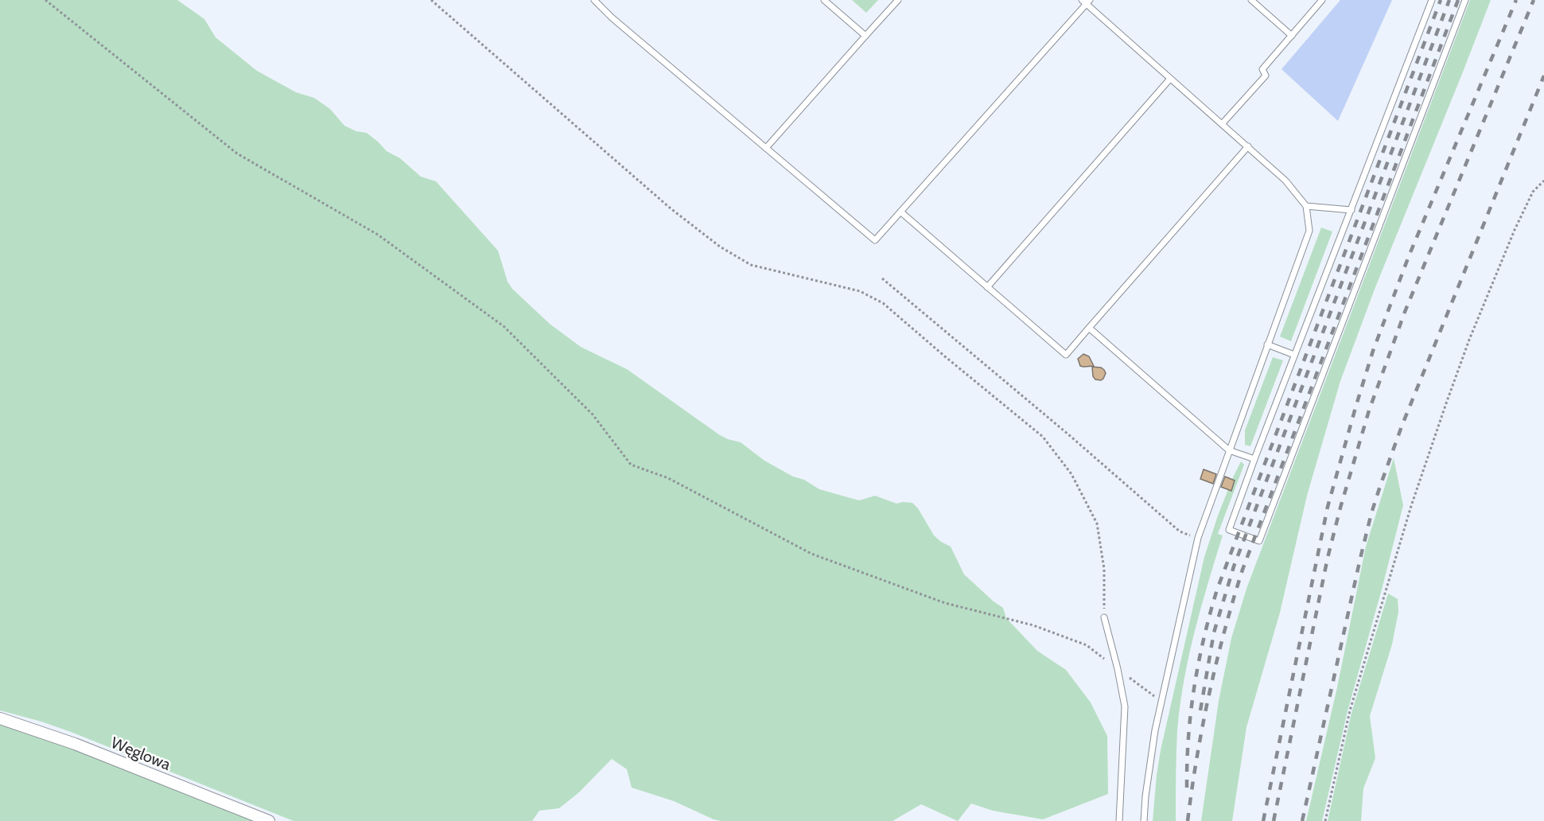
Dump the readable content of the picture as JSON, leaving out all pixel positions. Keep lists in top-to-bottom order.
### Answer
{
  "streets": {
    "street": ["Węglowa"]
  }
}
